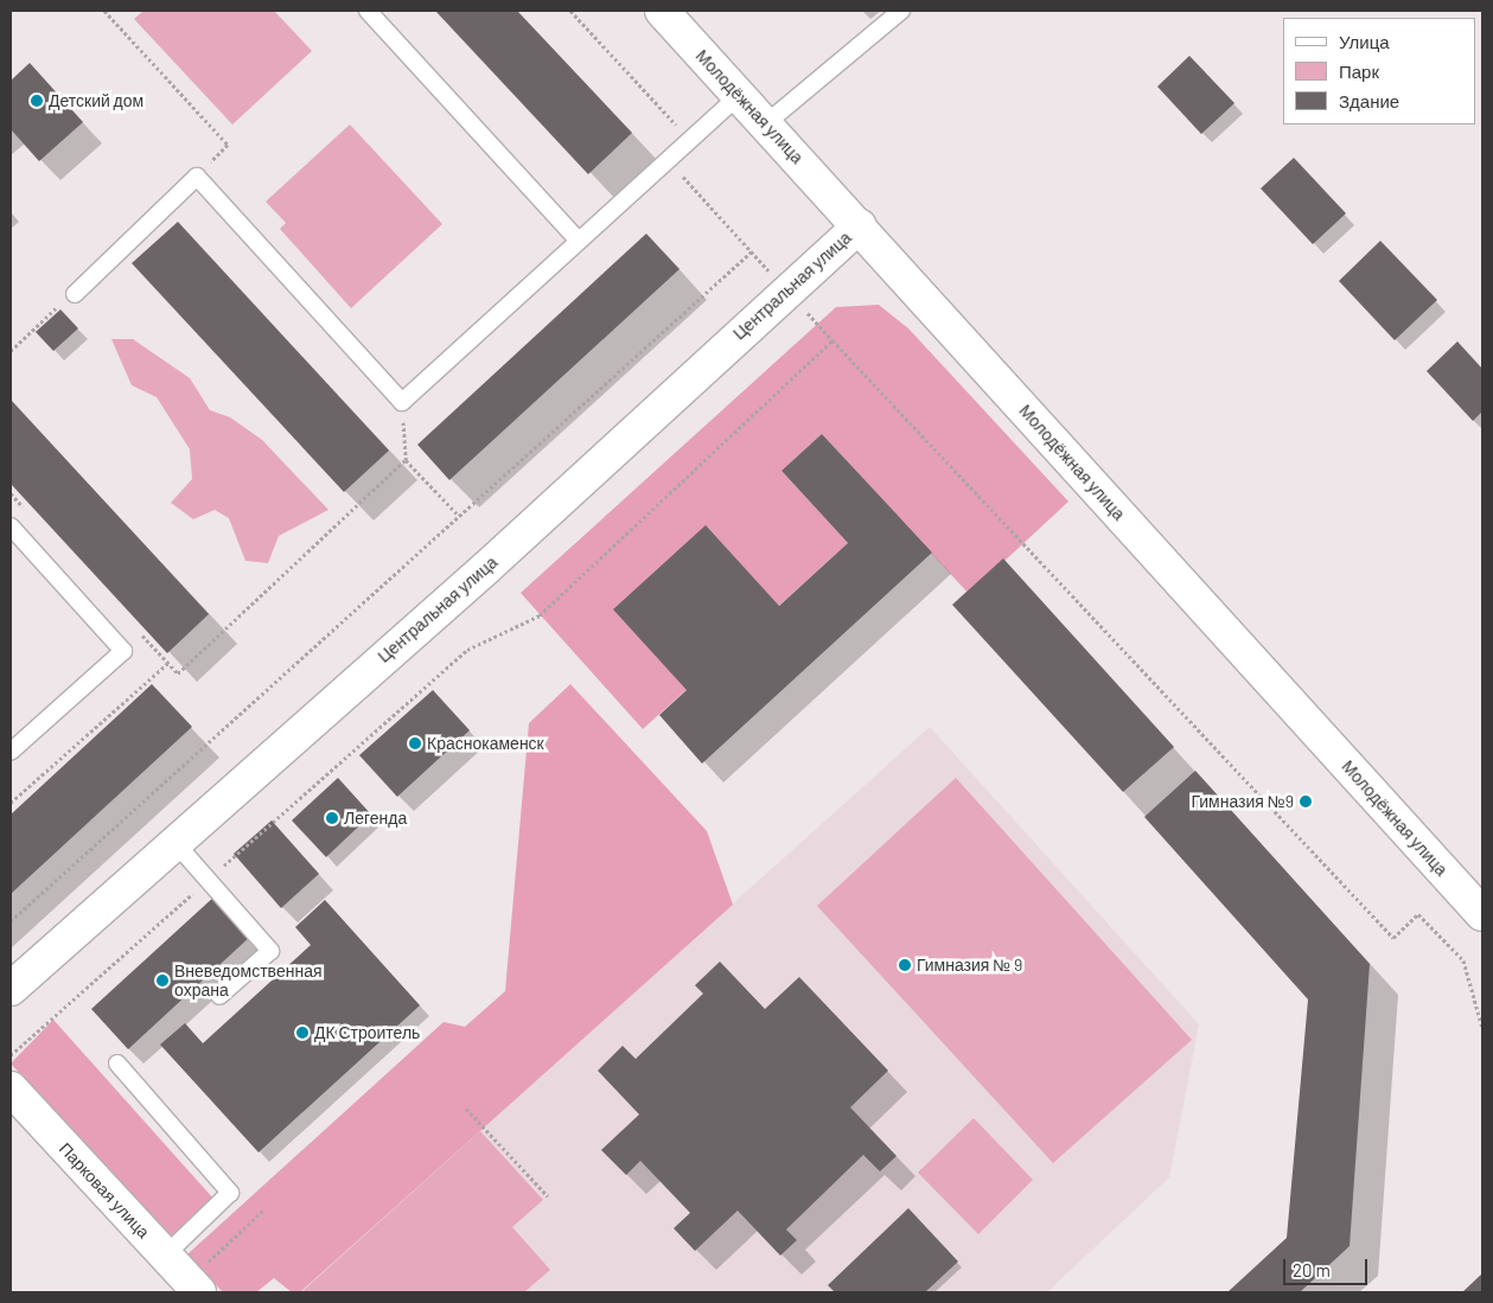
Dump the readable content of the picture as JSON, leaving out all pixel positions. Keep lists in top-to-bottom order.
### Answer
{
  "streets": {
    "street": ["Молодёжная улица", "Центральная улица", "Парковая улица"]
  },
  "crossings": [
    ["Молодёжная улица", "Центральная улица"]
  ],
  "places": [
    "Детский дом",
    "Краснокаменск",
    "Гимназия №9",
    "Легенда",
    "Гимназия № 9",
    "Вневедомственная охрана",
    "ДК Строитель"
  ],
  "legend": ["Улица", "Парк", "Здание"],
  "scale_bar": "20 m"
}
